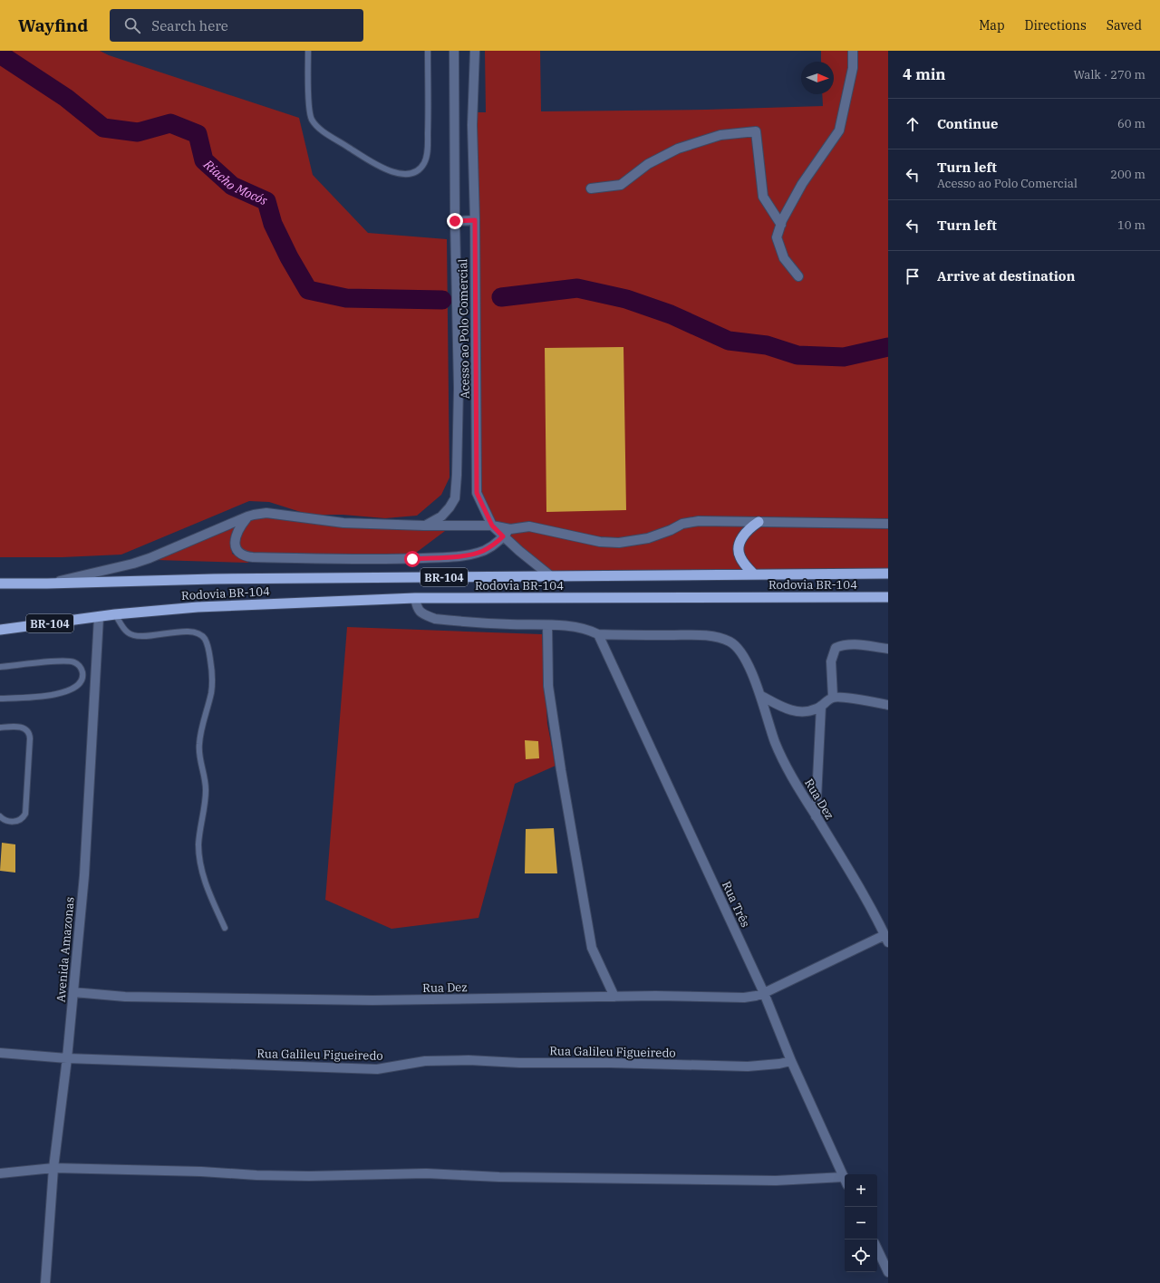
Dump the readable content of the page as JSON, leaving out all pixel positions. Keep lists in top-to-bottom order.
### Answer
{
  "streets": {
    "highway": ["BR-104", "Rodovia BR-104"],
    "street": [
      "Acesso ao Polo Comercial",
      "Rua Dez",
      "Rua Três",
      "Avenida Amazonas",
      "Rua Galileu Figueiredo"
    ]
  },
  "crossings": [
    ["Acesso ao Polo Comercial", "Rodovia BR-104"],
    ["Rodovia BR-104", "Rua Dez"],
    ["Rodovia BR-104", "Avenida Amazonas"],
    ["Rua Dez", "Rua Três"],
    ["Rua Dez", "Avenida Amazonas"],
    ["Rua Três", "Rua Galileu Figueiredo"],
    ["Avenida Amazonas", "Rua Galileu Figueiredo"]
  ],
  "water": ["Riacho Mocós"],
  "north": "right",
  "page": {
    "header": "Wayfind",
    "search": "Search here",
    "nav": ["Map", "Directions", "Saved"],
    "heading": ["4 min", "Walk · 270 m"],
    "list": [
      ["Continue", "60 m"],
      ["Turn left", "Acesso ao Polo Comercial", "200 m"],
      ["Turn left", "10 m"],
      "Arrive at destination"
    ],
    "map_buttons": ["+", "−"]
  }
}
